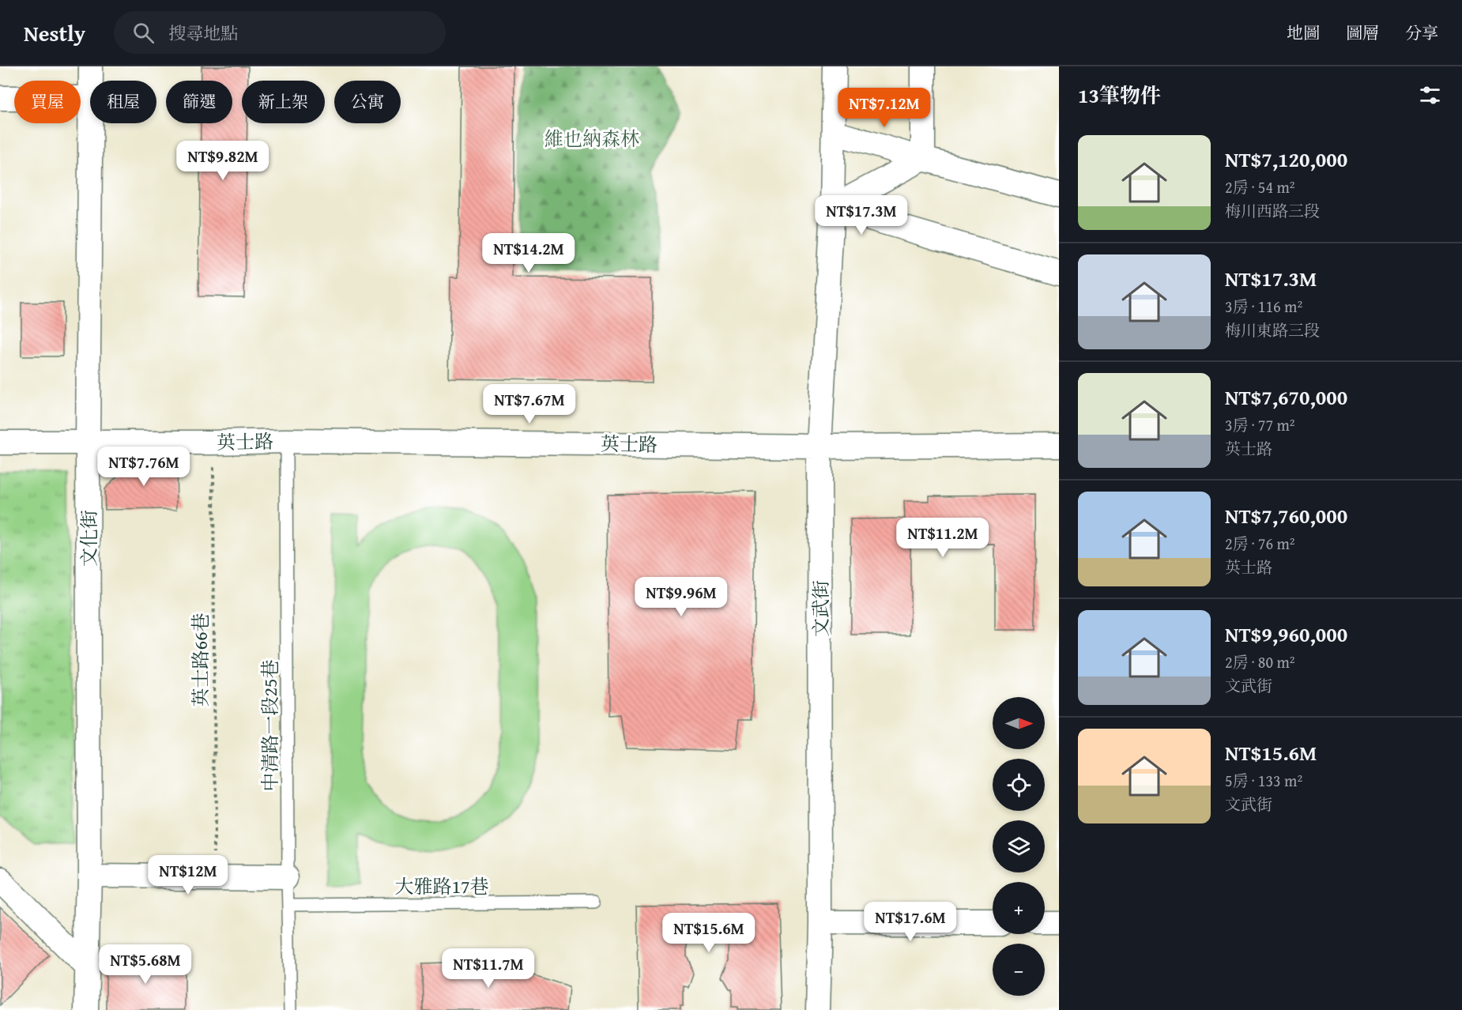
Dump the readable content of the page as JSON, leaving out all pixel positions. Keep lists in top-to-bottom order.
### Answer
{
  "streets": {
    "street": ["英士路", "文化街", "文武街"],
    "lane": ["中清路一段25巷", "大雅路17巷"],
    "path": ["英士路66巷"]
  },
  "crossings": [
    ["英士路", "文化街"],
    ["英士路", "文武街"],
    ["英士路", "英士路66巷"],
    ["英士路", "中清路一段25巷"],
    ["中清路一段25巷", "大雅路17巷"]
  ],
  "parks": ["維也納森林"],
  "north": "right",
  "page": {
    "header": "Nestly",
    "search": "搜尋地點",
    "nav": ["地圖", "圖層", "分享"],
    "heading": "13筆物件",
    "chip": [
      "買屋",
      "租屋",
      "篩選",
      "新上架",
      "公寓"
    ],
    "price": [
      "NT$7.12M",
      "NT$9.82M",
      "NT$17.3M",
      "NT$14.2M",
      "NT$7.67M",
      "NT$7.76M",
      "NT$11.2M",
      "NT$9.96M",
      "NT$12M",
      "NT$17.6M",
      "NT$15.6M",
      "NT$5.68M",
      "NT$11.7M"
    ],
    "list": [
      {
        "name": "NT$7,120,000",
        "note": "2房 · 54 m² · 梅川西路三段"
      },
      {
        "name": "NT$17.3M",
        "note": "3房 · 116 m² · 梅川東路三段"
      },
      {
        "name": "NT$7,670,000",
        "note": "3房 · 77 m² · 英士路"
      },
      {
        "name": "NT$7,760,000",
        "note": "2房 · 76 m² · 英士路"
      },
      {
        "name": "NT$9,960,000",
        "note": "2房 · 80 m² · 文武街"
      },
      {
        "name": "NT$15.6M",
        "note": "5房 · 133 m² · 文武街"
      }
    ],
    "map_buttons": ["+", "−"]
  }
}
